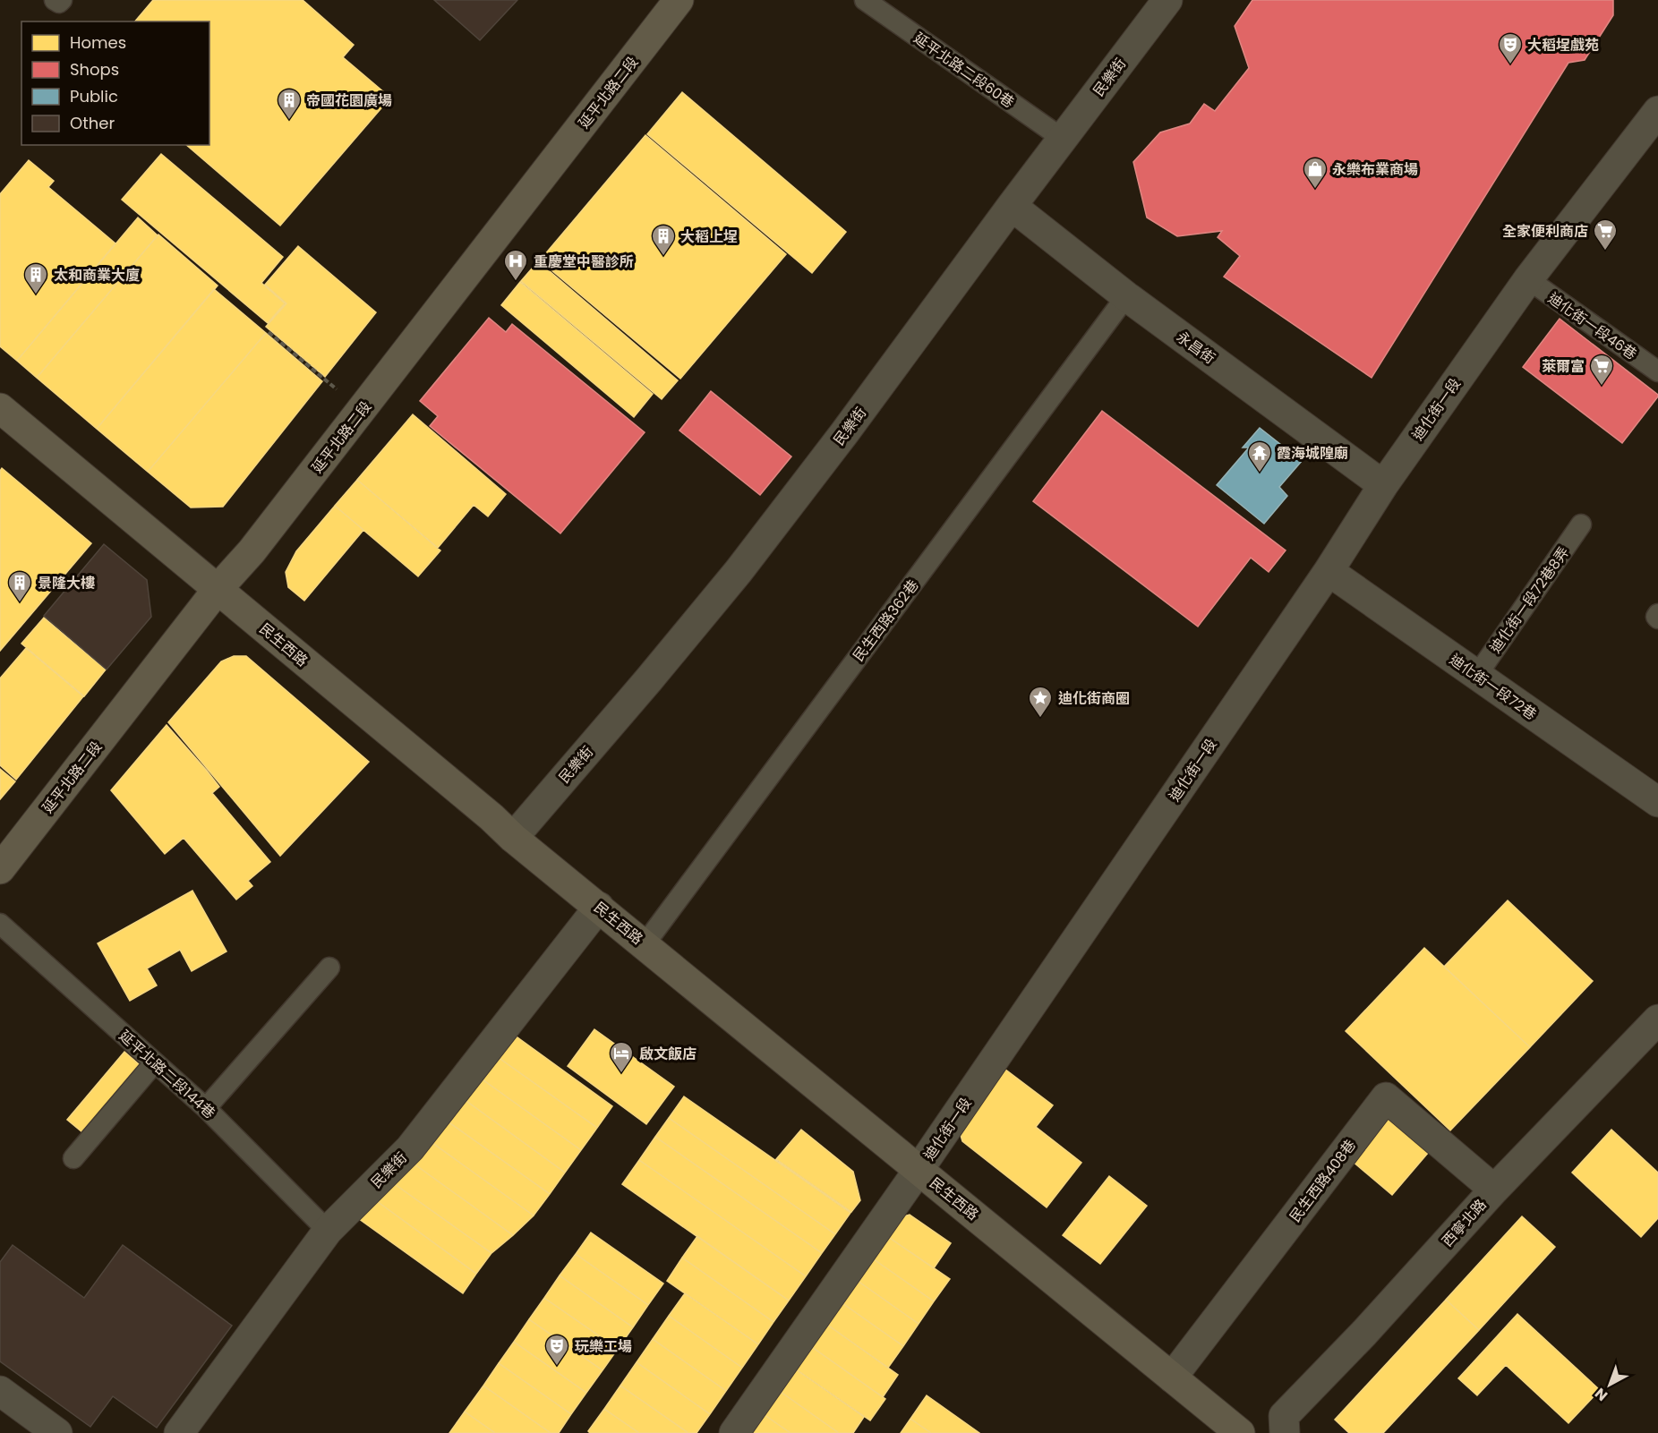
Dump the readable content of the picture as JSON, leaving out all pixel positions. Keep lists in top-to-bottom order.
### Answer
{
  "streets": {
    "street": [
      "民樂街",
      "延平北路二段",
      "永昌街",
      "迪化街一段",
      "民生西路",
      "迪化街一段72巷",
      "民生西路408巷",
      "西寧北路"
    ],
    "lane": [
      "延平北路二段60巷",
      "迪化街一段46巷",
      "迪化街一段72巷8弄",
      "民生西路362巷",
      "延平北路二段144巷"
    ]
  },
  "crossings": [
    ["延平北路二段60巷", "民樂街"],
    ["民樂街", "永昌街"],
    ["民樂街", "民生西路"],
    ["民樂街", "延平北路二段144巷"],
    ["延平北路二段", "民生西路"],
    ["迪化街一段46巷", "迪化街一段"],
    ["永昌街", "迪化街一段"],
    ["永昌街", "民生西路362巷"],
    ["迪化街一段", "民生西路"],
    ["迪化街一段", "迪化街一段72巷"],
    ["迪化街一段72巷8弄", "迪化街一段72巷"],
    ["民生西路362巷", "民生西路"],
    ["民生西路", "民生西路408巷"],
    ["民生西路408巷", "西寧北路"]
  ],
  "places": {
    "theatre": ["大稻埕戲苑", "玩樂工場"],
    "building": [
      "帝國花園廣場",
      "大稻上埕",
      "太和商業大廈",
      "景隆大樓"
    ],
    "shop": ["永樂布業商場"],
    "supermarket": ["全家便利商店", "萊爾富"],
    "hospital": ["重慶堂中醫診所"],
    "temple": ["霞海城隍廟"],
    "place": ["迪化街商圈"],
    "hotel": ["啟文飯店"]
  },
  "legend": [
    "Homes",
    "Shops",
    "Public",
    "Other"
  ],
  "north": "bottom left"
}
